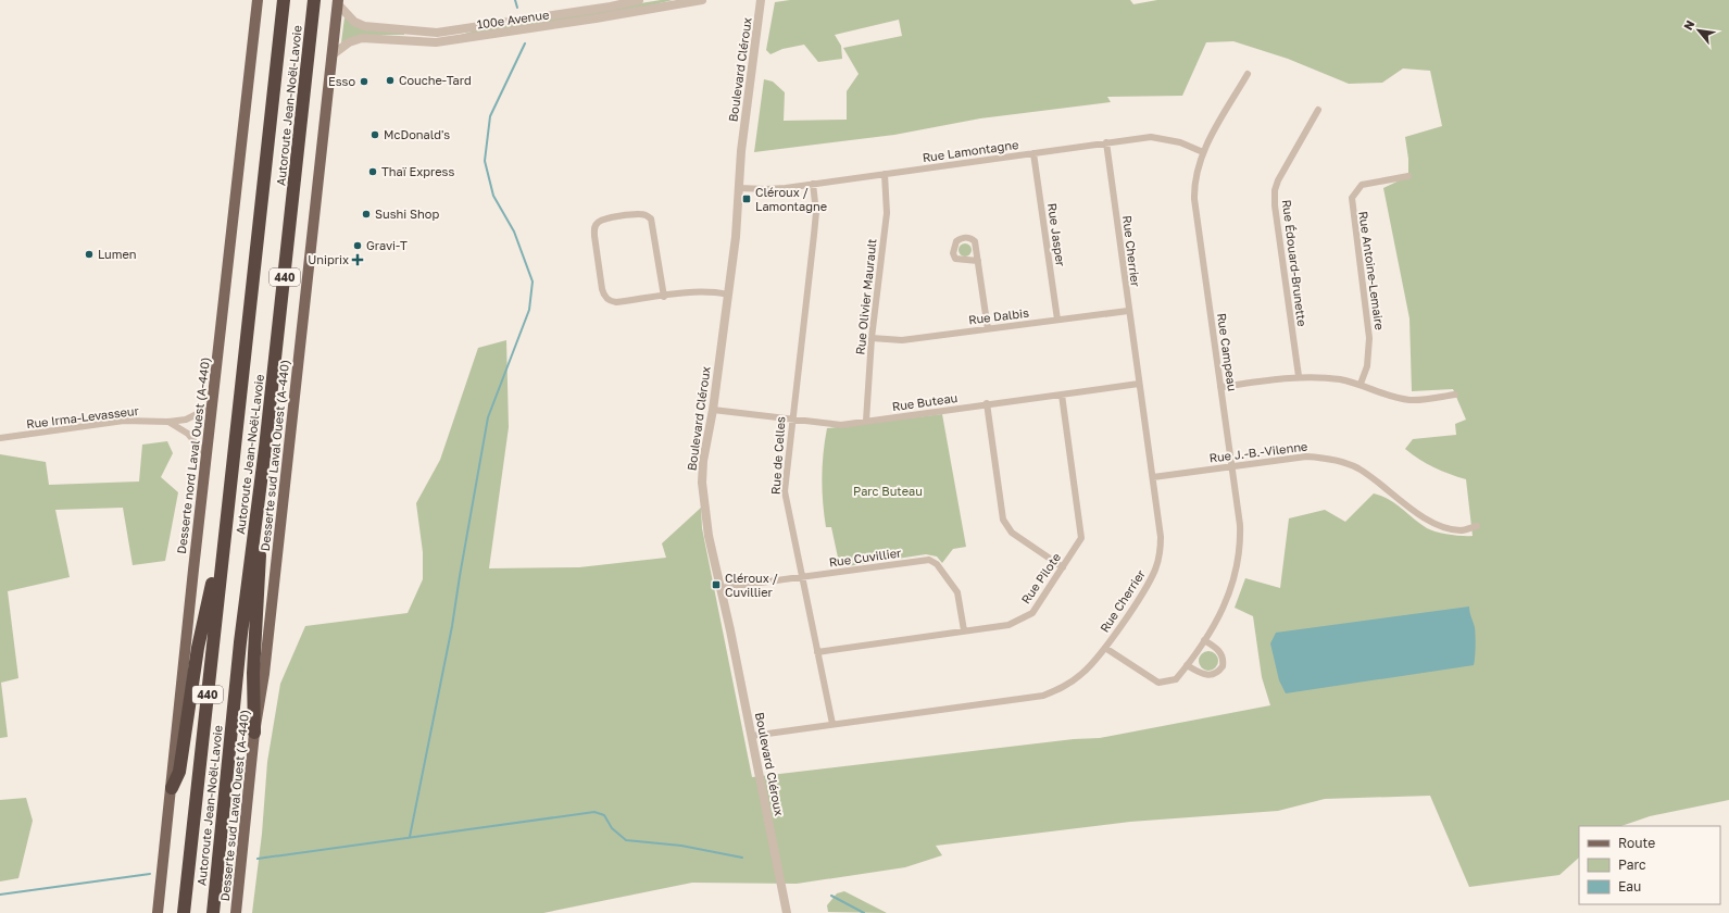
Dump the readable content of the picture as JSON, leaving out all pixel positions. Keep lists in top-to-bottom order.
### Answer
{
  "streets": {
    "highway": ["Autoroute Jean-Noël-Lavoie", "440"],
    "main road": ["Desserte nord Laval Ouest (A-440)", "Desserte sud Laval Ouest (A-440)"],
    "street": [
      "100e Avenue",
      "Boulevard Cléroux",
      "Rue Lamontagne",
      "Rue Jasper",
      "Rue Cherrier",
      "Rue Édouard-Brunette",
      "Rue Antoine-Lemaire",
      "Rue Olivier Maurault",
      "Rue Dalbis",
      "Rue Campeau",
      "Rue Buteau",
      "Rue Irma-Levasseur",
      "Rue J.-B.-Vilenne",
      "Rue de Celles",
      "Rue Cuvillier",
      "Rue Pilote"
    ]
  },
  "crossings": [
    ["100e Avenue", "Desserte sud Laval Ouest (A-440)"],
    ["Boulevard Cléroux", "Rue Lamontagne"],
    ["Boulevard Cléroux", "Rue Cherrier"],
    ["Boulevard Cléroux", "Rue Buteau"],
    ["Boulevard Cléroux", "Rue Cuvillier"],
    ["Rue Lamontagne", "Rue Jasper"],
    ["Rue Lamontagne", "Rue Cherrier"],
    ["Rue Lamontagne", "Rue Olivier Maurault"],
    ["Rue Lamontagne", "Rue Campeau"],
    ["Rue Lamontagne", "Rue de Celles"],
    ["Rue Jasper", "Rue Dalbis"],
    ["Rue Cherrier", "Rue Dalbis"],
    ["Rue Cherrier", "Rue Campeau"],
    ["Rue Cherrier", "Rue Buteau"],
    ["Rue Cherrier", "Rue J.-B.-Vilenne"],
    ["Rue Cherrier", "Rue de Celles"],
    ["Rue Olivier Maurault", "Rue Dalbis"],
    ["Rue Olivier Maurault", "Rue Buteau"],
    ["Rue Campeau", "Rue J.-B.-Vilenne"],
    ["Rue Buteau", "Rue de Celles"],
    ["Rue Buteau", "Rue Pilote"],
    ["Rue Irma-Levasseur", "Desserte nord Laval Ouest (A-440)"],
    ["Rue de Celles", "Rue Cuvillier"],
    ["Rue de Celles", "Rue Pilote"],
    ["Rue Cuvillier", "Rue Pilote"]
  ],
  "parks": ["Parc Buteau"],
  "places": {
    "other": [
      "Couche-Tard",
      "Esso",
      "McDonald's",
      "Thaï Express",
      "Sushi Shop",
      "Gravi-T",
      "Lumen"
    ],
    "transit": ["Cléroux / Lamontagne", "Cléroux / Cuvillier"],
    "health": ["Uniprix"]
  },
  "legend": ["Route", "Parc", "Eau"],
  "north": "top left"
}
